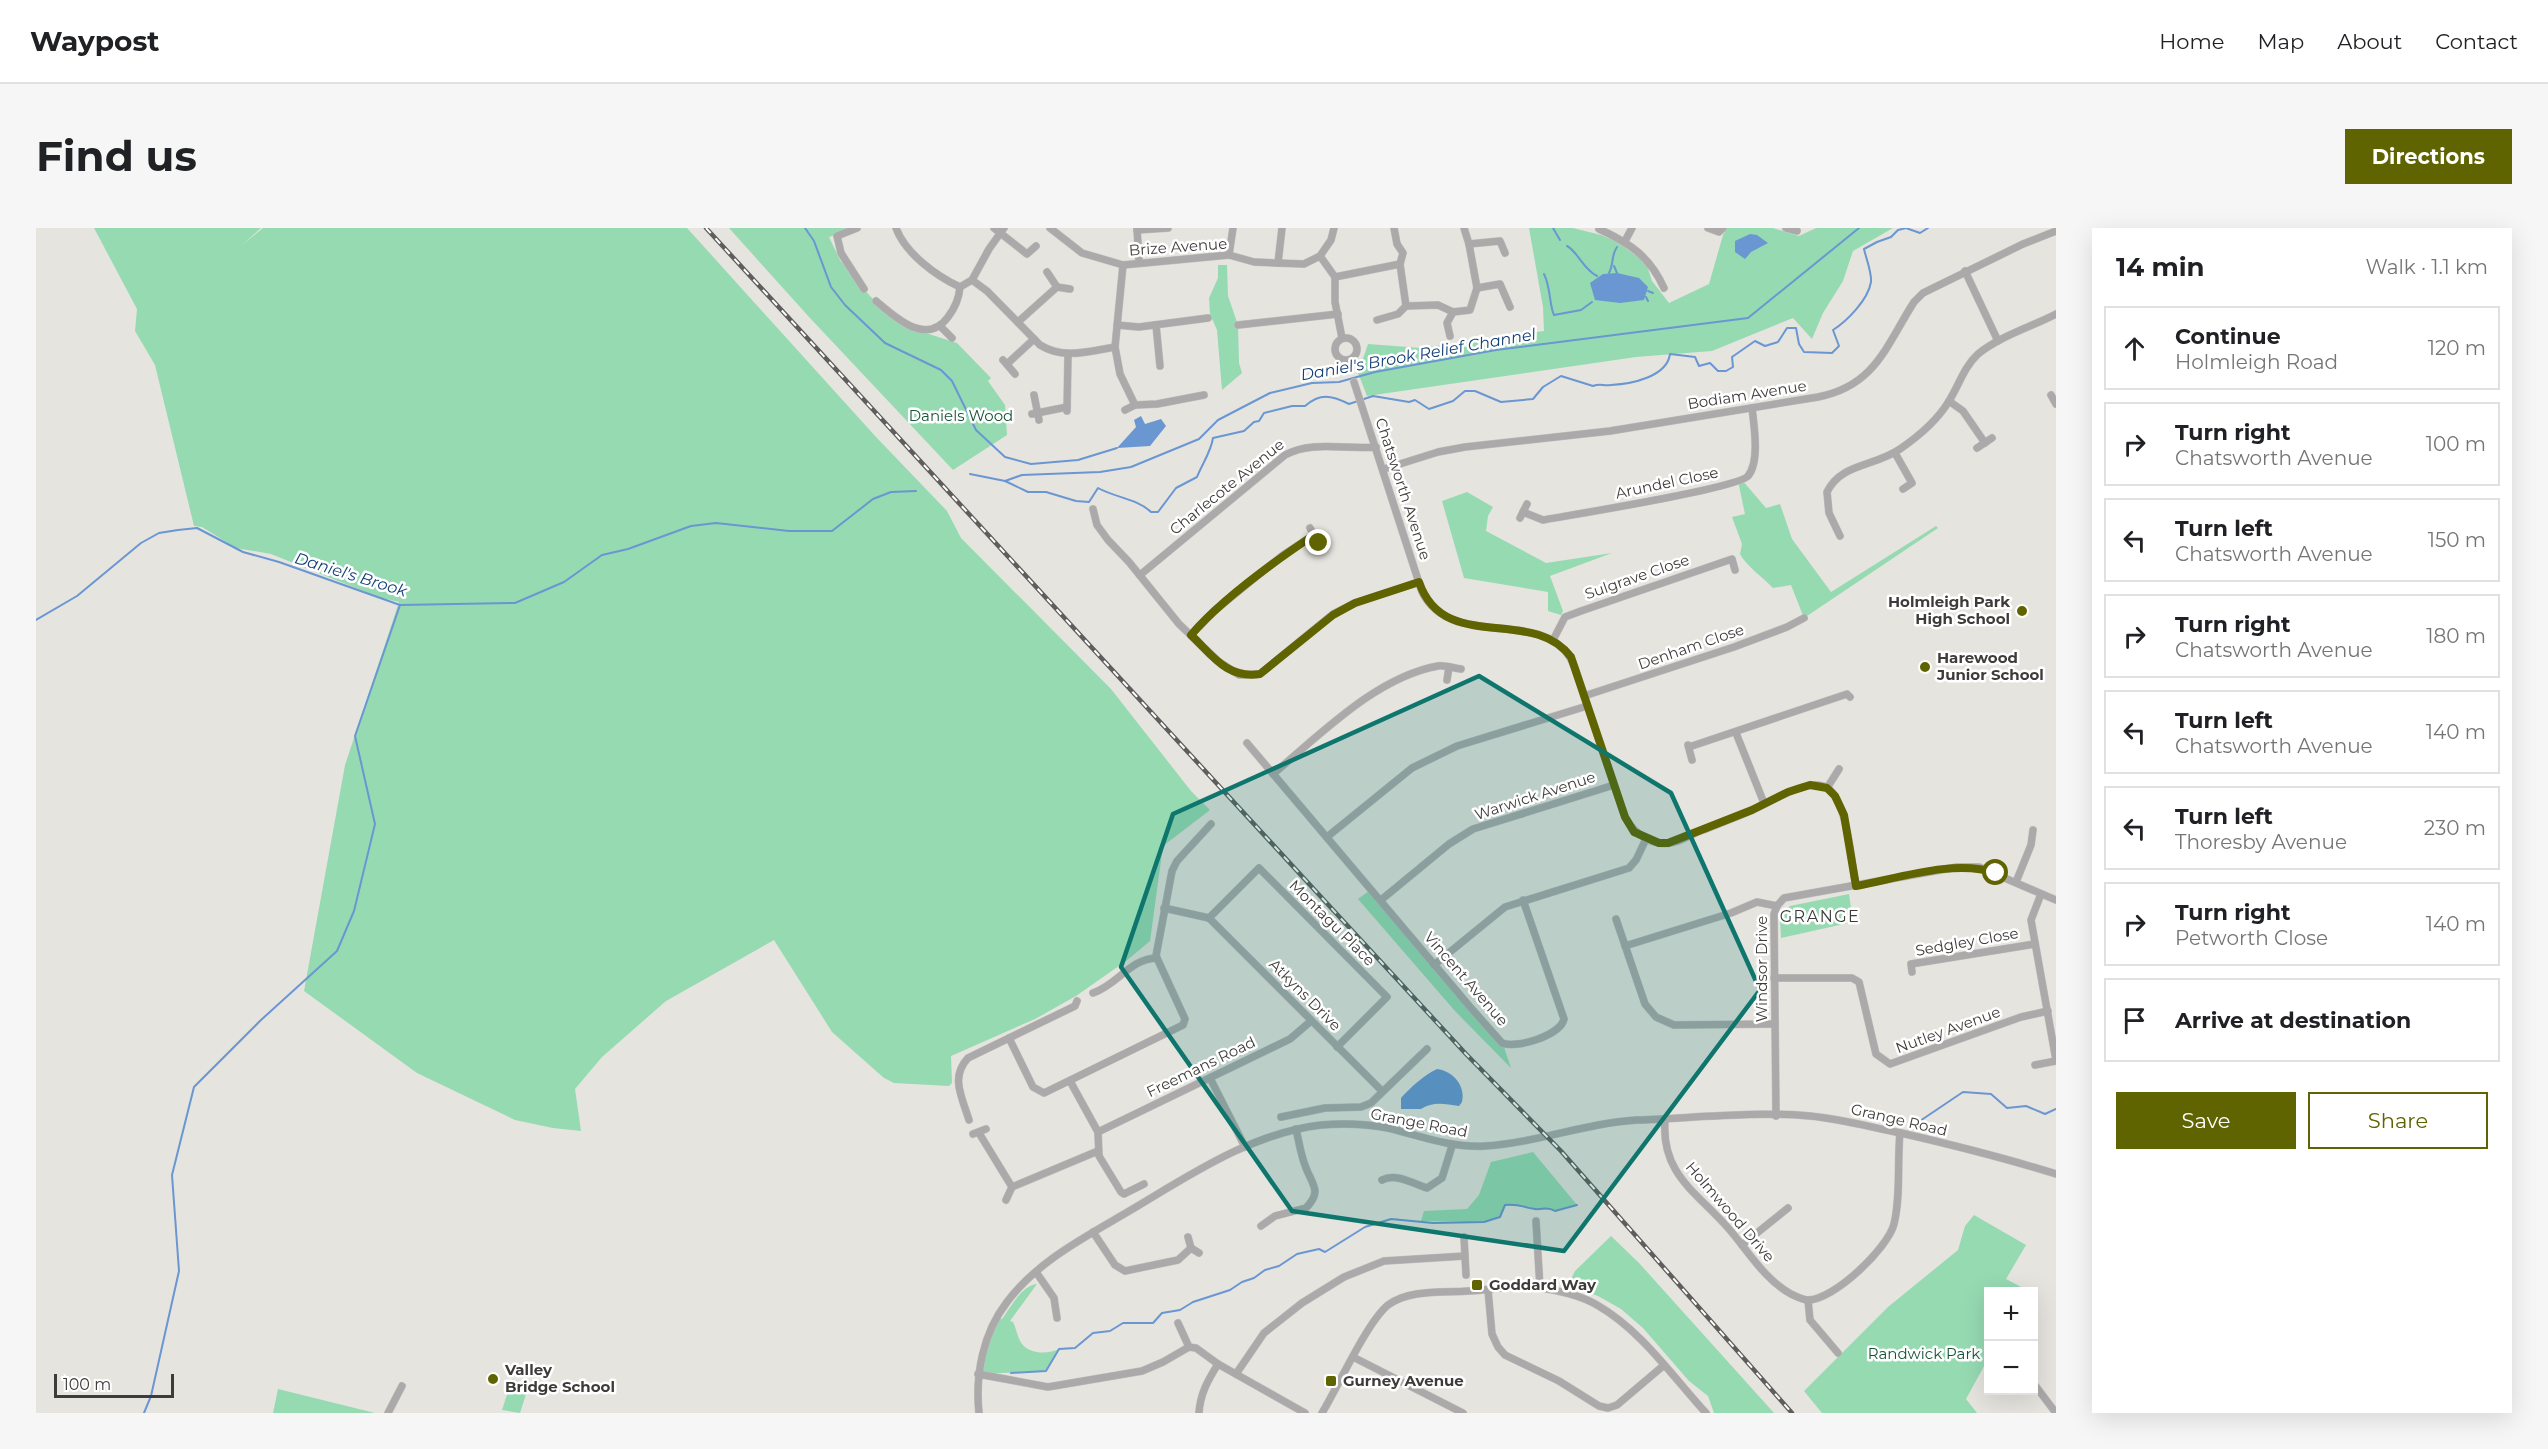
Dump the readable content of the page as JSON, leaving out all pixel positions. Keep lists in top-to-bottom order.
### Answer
{
  "streets": {
    "street": [
      "Brize Avenue",
      "Bodiam Avenue",
      "Arundel Close",
      "Charlecote Avenue",
      "Chatsworth Avenue",
      "Sulgrave Close",
      "Denham Close",
      "Warwick Avenue",
      "Montagu Place",
      "Sedgley Close",
      "Windsor Drive",
      "Vincent Avenue",
      "Atkyns Drive",
      "Nutley Avenue",
      "Freemans Road",
      "Grange Road",
      "Holmwood Drive"
    ]
  },
  "crossings": [
    ["Bodiam Avenue", "Arundel Close"],
    ["Bodiam Avenue", "Chatsworth Avenue"],
    ["Charlecote Avenue", "Chatsworth Avenue"],
    ["Chatsworth Avenue", "Sulgrave Close"],
    ["Warwick Avenue", "Vincent Avenue"],
    ["Montagu Place", "Atkyns Drive"],
    ["Windsor Drive", "Nutley Avenue"],
    ["Windsor Drive", "Grange Road"],
    ["Atkyns Drive", "Freemans Road"],
    ["Grange Road", "Holmwood Drive"]
  ],
  "districts": ["GRANGE"],
  "water": ["Daniel's Brook Relief Channel", "Daniel's Brook"],
  "parks": ["Daniels Wood", "Randwick Park"],
  "places": {
    "other": ["Holmleigh Park High School", "Harewood Junior School", "Valley Bridge School"],
    "transit": ["Goddard Way", "Gurney Avenue"]
  },
  "scale_bar": "100 m",
  "page": {
    "header": "Waypost",
    "nav": [
      "Home",
      "Map",
      "About",
      "Contact"
    ],
    "buttons": [
      "Directions",
      ["Save", "Share"]
    ],
    "title": "Find us",
    "heading": ["14 min", "Walk · 1.1 km"],
    "list": [
      ["Continue", "Holmleigh Road", "120 m"],
      ["Turn right", "Chatsworth Avenue", "100 m"],
      ["Turn left", "Chatsworth Avenue", "150 m"],
      ["Turn right", "Chatsworth Avenue", "180 m"],
      ["Turn left", "Chatsworth Avenue", "140 m"],
      ["Turn left", "Thoresby Avenue", "230 m"],
      ["Turn right", "Petworth Close", "140 m"],
      "Arrive at destination"
    ],
    "map_buttons": ["+", "−"],
    "scale": "100 m"
  }
}
